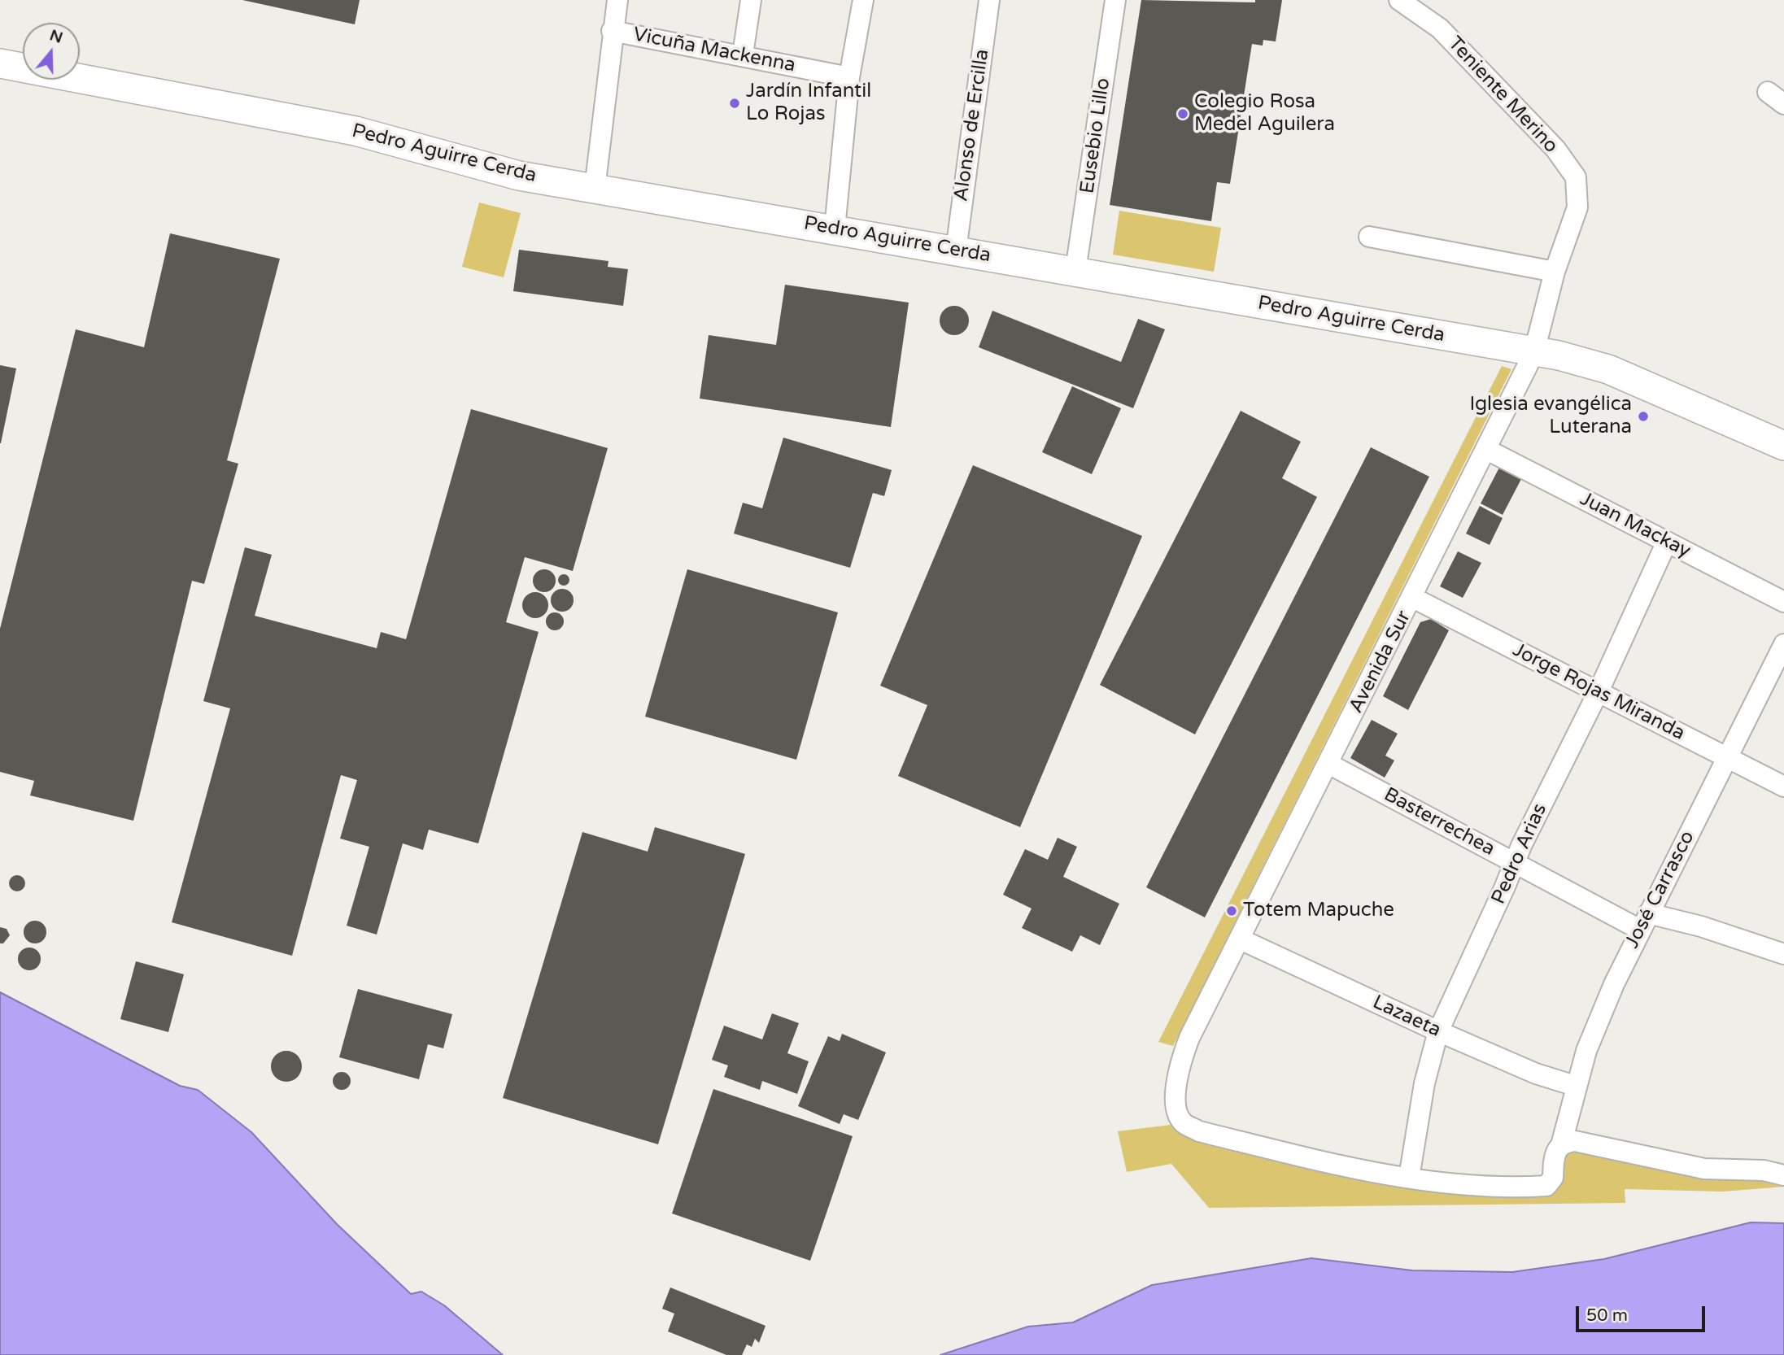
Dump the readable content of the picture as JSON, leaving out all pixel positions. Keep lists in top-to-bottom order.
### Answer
{
  "streets": {
    "street": [
      "Vicuña Mackenna",
      "Teniente Merino",
      "Alonso de Ercilla",
      "Eusebio Lillo",
      "Pedro Aguirre Cerda",
      "Juan Mackay",
      "Avenida Sur",
      "Jorge Rojas Miranda",
      "Basterrechea",
      "Pedro Arias",
      "José Carrasco",
      "Lazaeta"
    ]
  },
  "crossings": [
    ["Teniente Merino", "Avenida Sur"],
    ["Alonso de Ercilla", "Pedro Aguirre Cerda"],
    ["Eusebio Lillo", "Pedro Aguirre Cerda"],
    ["Pedro Aguirre Cerda", "Avenida Sur"],
    ["Juan Mackay", "Avenida Sur"],
    ["Juan Mackay", "Pedro Arias"],
    ["Avenida Sur", "Jorge Rojas Miranda"],
    ["Avenida Sur", "Basterrechea"],
    ["Avenida Sur", "Pedro Arias"],
    ["Avenida Sur", "José Carrasco"],
    ["Avenida Sur", "Lazaeta"],
    ["Jorge Rojas Miranda", "Pedro Arias"],
    ["Jorge Rojas Miranda", "José Carrasco"],
    ["Basterrechea", "Pedro Arias"],
    ["Basterrechea", "José Carrasco"],
    ["Pedro Arias", "José Carrasco"],
    ["Pedro Arias", "Lazaeta"],
    ["José Carrasco", "Lazaeta"]
  ],
  "places": [
    "Jardín Infantil Lo Rojas",
    "Colegio Rosa Medel Aguilera",
    "Iglesia evangélica Luterana",
    "Totem Mapuche"
  ],
  "scale_bar": "50 m",
  "north": "top"
}
